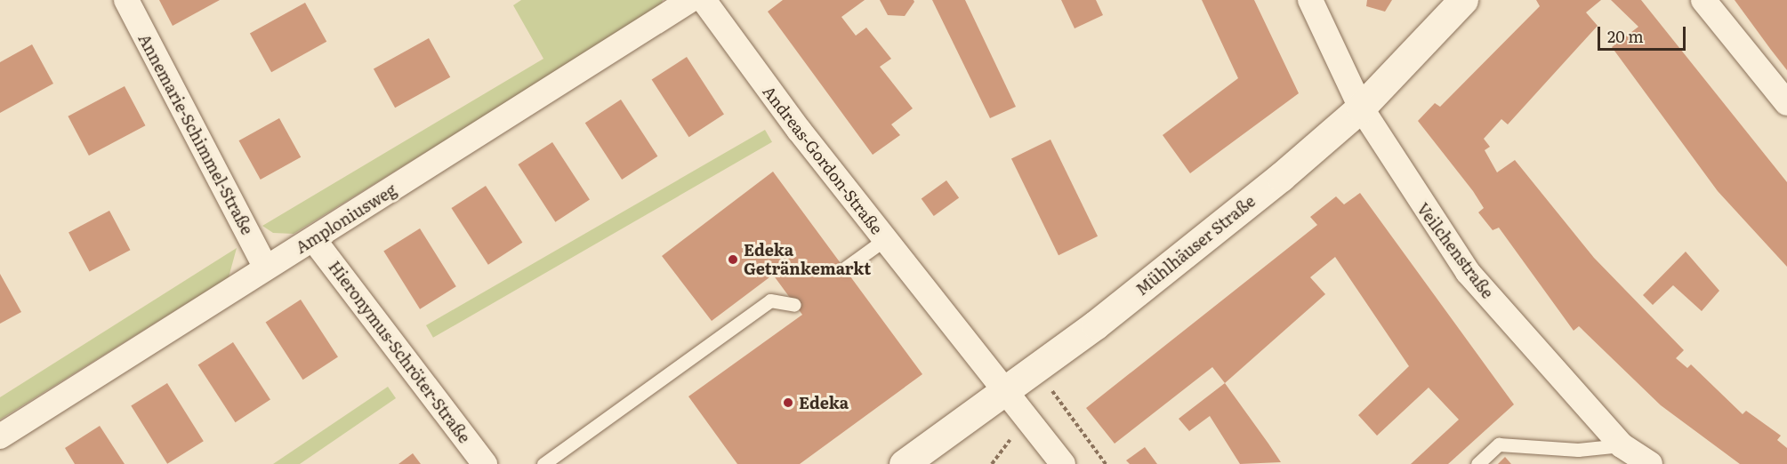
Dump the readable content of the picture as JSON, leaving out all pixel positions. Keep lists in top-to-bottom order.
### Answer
{
  "streets": {
    "street": [
      "Annemarie-Schimmel-Straße",
      "Andreas-Gordon-Straße",
      "Amploniusweg",
      "Mühlhäuser Straße",
      "Veilchenstraße",
      "Hieronymus-Schröter-Straße"
    ]
  },
  "crossings": [
    ["Annemarie-Schimmel-Straße", "Amploniusweg"],
    ["Andreas-Gordon-Straße", "Mühlhäuser Straße"],
    ["Amploniusweg", "Hieronymus-Schröter-Straße"],
    ["Mühlhäuser Straße", "Veilchenstraße"]
  ],
  "places": ["Edeka Getränkemarkt", "Edeka"],
  "scale_bar": "20 m"
}
